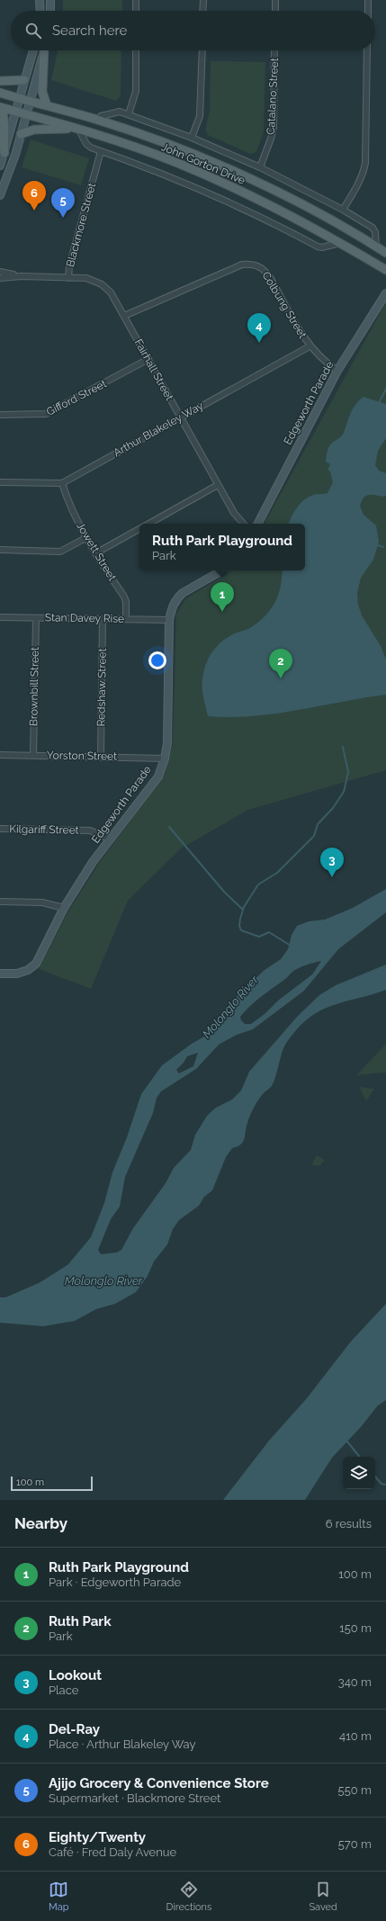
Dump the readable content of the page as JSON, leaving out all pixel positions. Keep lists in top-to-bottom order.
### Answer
{
  "streets": {
    "main road": ["John Gorton Drive"],
    "street": [
      "Catalano Street",
      "Blackmore Street",
      "Colbung Street",
      "Fairhall Street",
      "Gifford Street",
      "Edgeworth Parade",
      "Arthur Blakeley Way",
      "Jowett Street",
      "Stan Davey Rise",
      "Brownbill Street",
      "Redshaw Street",
      "Yorston Street",
      "Kilgariff Street"
    ]
  },
  "crossings": [
    ["Catalano Street", "John Gorton Drive"],
    ["Blackmore Street", "Fairhall Street"],
    ["Colbung Street", "Fairhall Street"],
    ["Colbung Street", "Edgeworth Parade"],
    ["Colbung Street", "Arthur Blakeley Way"],
    ["Fairhall Street", "Gifford Street"],
    ["Fairhall Street", "Arthur Blakeley Way"],
    ["Edgeworth Parade", "Stan Davey Rise"],
    ["Edgeworth Parade", "Yorston Street"],
    ["Edgeworth Parade", "Kilgariff Street"],
    ["Arthur Blakeley Way", "Jowett Street"],
    ["Jowett Street", "Stan Davey Rise"],
    ["Stan Davey Rise", "Brownbill Street"],
    ["Stan Davey Rise", "Redshaw Street"],
    ["Brownbill Street", "Yorston Street"],
    ["Redshaw Street", "Yorston Street"]
  ],
  "water": ["Molonglo River"],
  "scale_bar": "100 m",
  "page": {
    "search": "Search here",
    "pins": [
      "6",
      "5",
      "4",
      "1",
      "2",
      "3"
    ],
    "popup": ["Ruth Park Playground", "Park"],
    "scale": "100 m",
    "heading": ["Nearby", "6 results"],
    "list": [
      {
        "mark": "1",
        "name": "Ruth Park Playground",
        "note": "Park · Edgeworth Parade",
        "value": "100 m"
      },
      {
        "mark": "2",
        "name": "Ruth Park",
        "note": "Park",
        "value": "150 m"
      },
      {
        "mark": "3",
        "name": "Lookout",
        "note": "Place",
        "value": "340 m"
      },
      {
        "mark": "4",
        "name": "Del-Ray",
        "note": "Place · Arthur Blakeley Way",
        "value": "410 m"
      },
      {
        "mark": "5",
        "name": "Ajijo Grocery & Convenience Store",
        "note": "Supermarket · Blackmore Street",
        "value": "550 m"
      },
      {
        "mark": "6",
        "name": "Eighty/Twenty",
        "note": "Café · Fred Daly Avenue",
        "value": "570 m"
      }
    ],
    "nav": ["Map", "Directions", "Saved"]
  }
}
